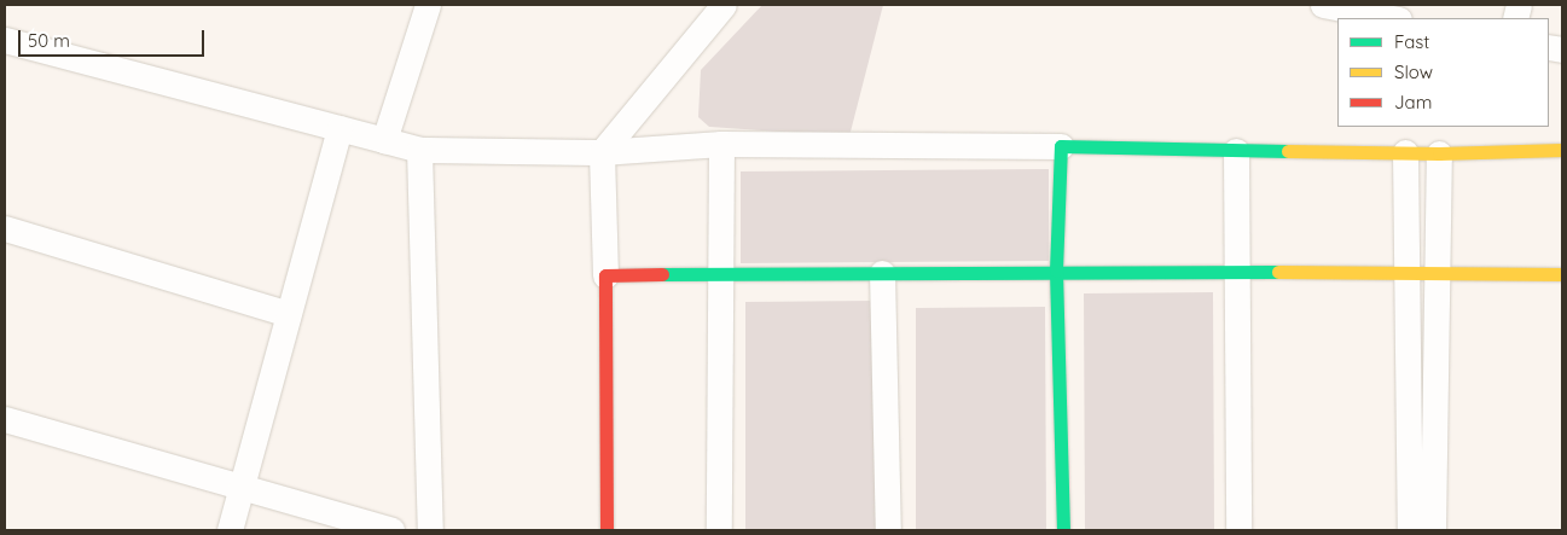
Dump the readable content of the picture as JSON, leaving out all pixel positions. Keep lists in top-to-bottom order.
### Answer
{
  "legend": ["Fast", "Slow", "Jam"],
  "scale_bar": "50 m"
}
